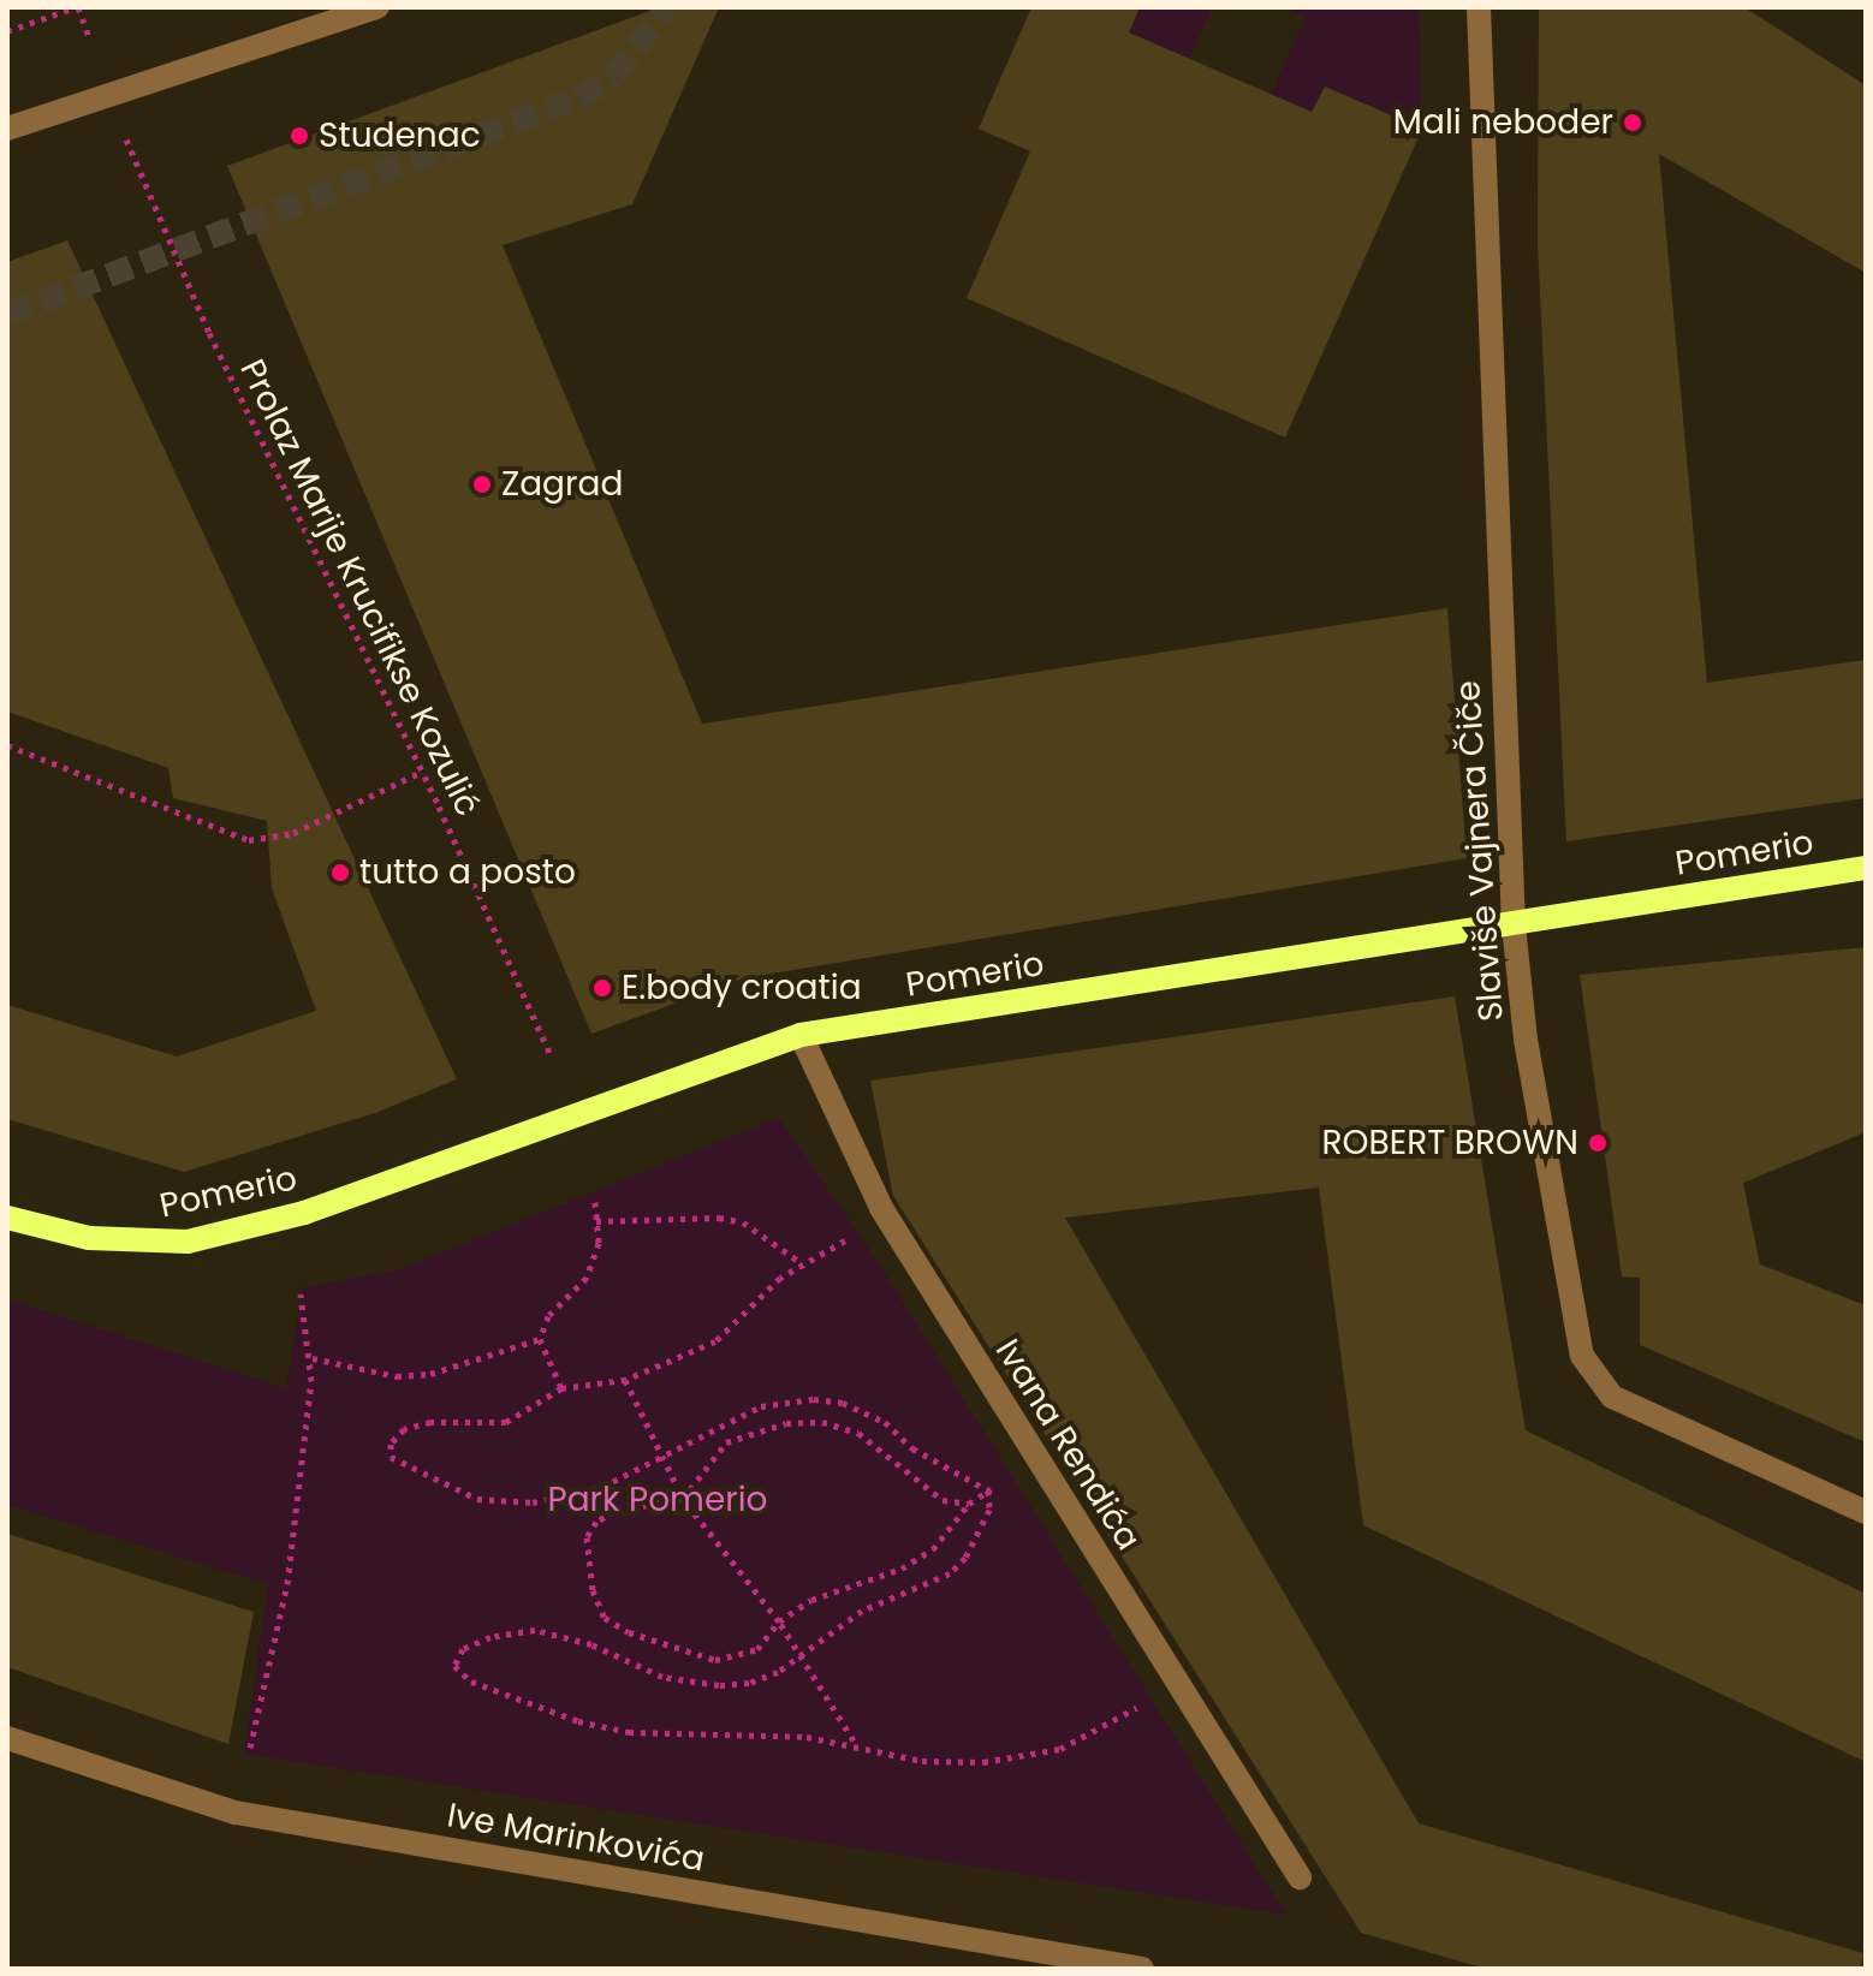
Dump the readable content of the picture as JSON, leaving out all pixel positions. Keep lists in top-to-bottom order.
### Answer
{
  "streets": {
    "main road": ["Pomerio"],
    "street": ["Slaviše Vajnera Čiče", "Ivana Rendića", "Ive Marinkovića"],
    "path": ["Prolaz Marije Krucifikse Kozulić"]
  },
  "crossings": [
    ["Slaviše Vajnera Čiče", "Pomerio"],
    ["Pomerio", "Ivana Rendića"]
  ],
  "parks": ["Park Pomerio"],
  "places": [
    "Mali neboder",
    "Studenac",
    "Zagrad",
    "tutto a posto",
    "E.body croatia",
    "ROBERT BROWN"
  ]
}
